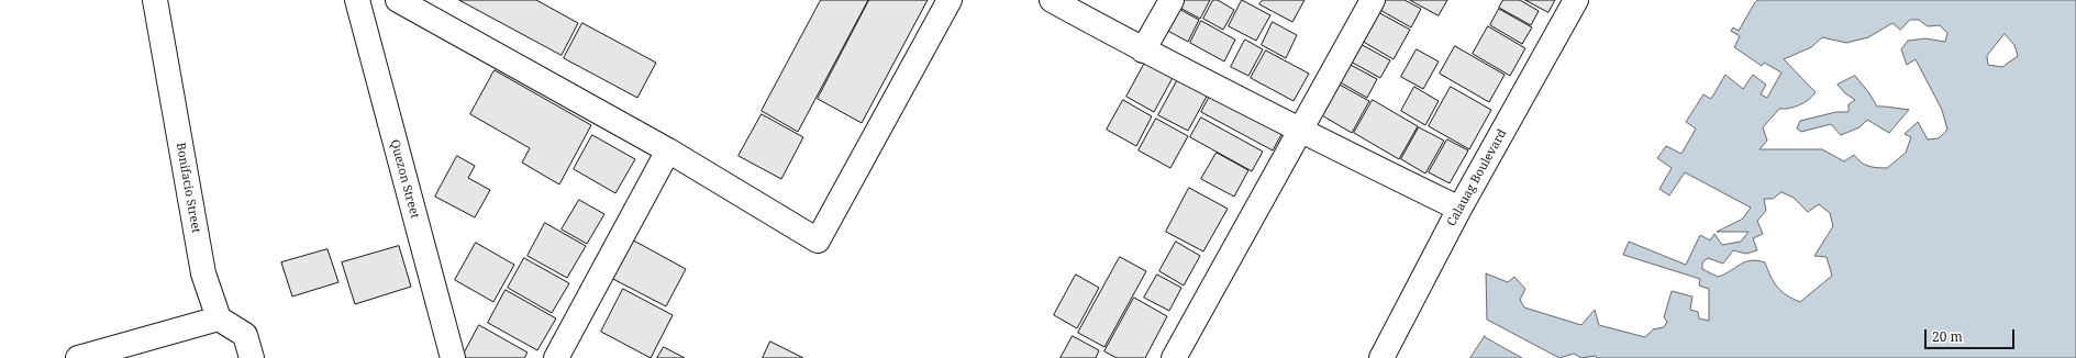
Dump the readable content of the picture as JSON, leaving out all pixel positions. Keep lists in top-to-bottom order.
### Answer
{
  "streets": {
    "street": ["Calauag Boulevard", "Quezon Street", "Bonifacio Street"]
  },
  "scale_bar": "20 m"
}
